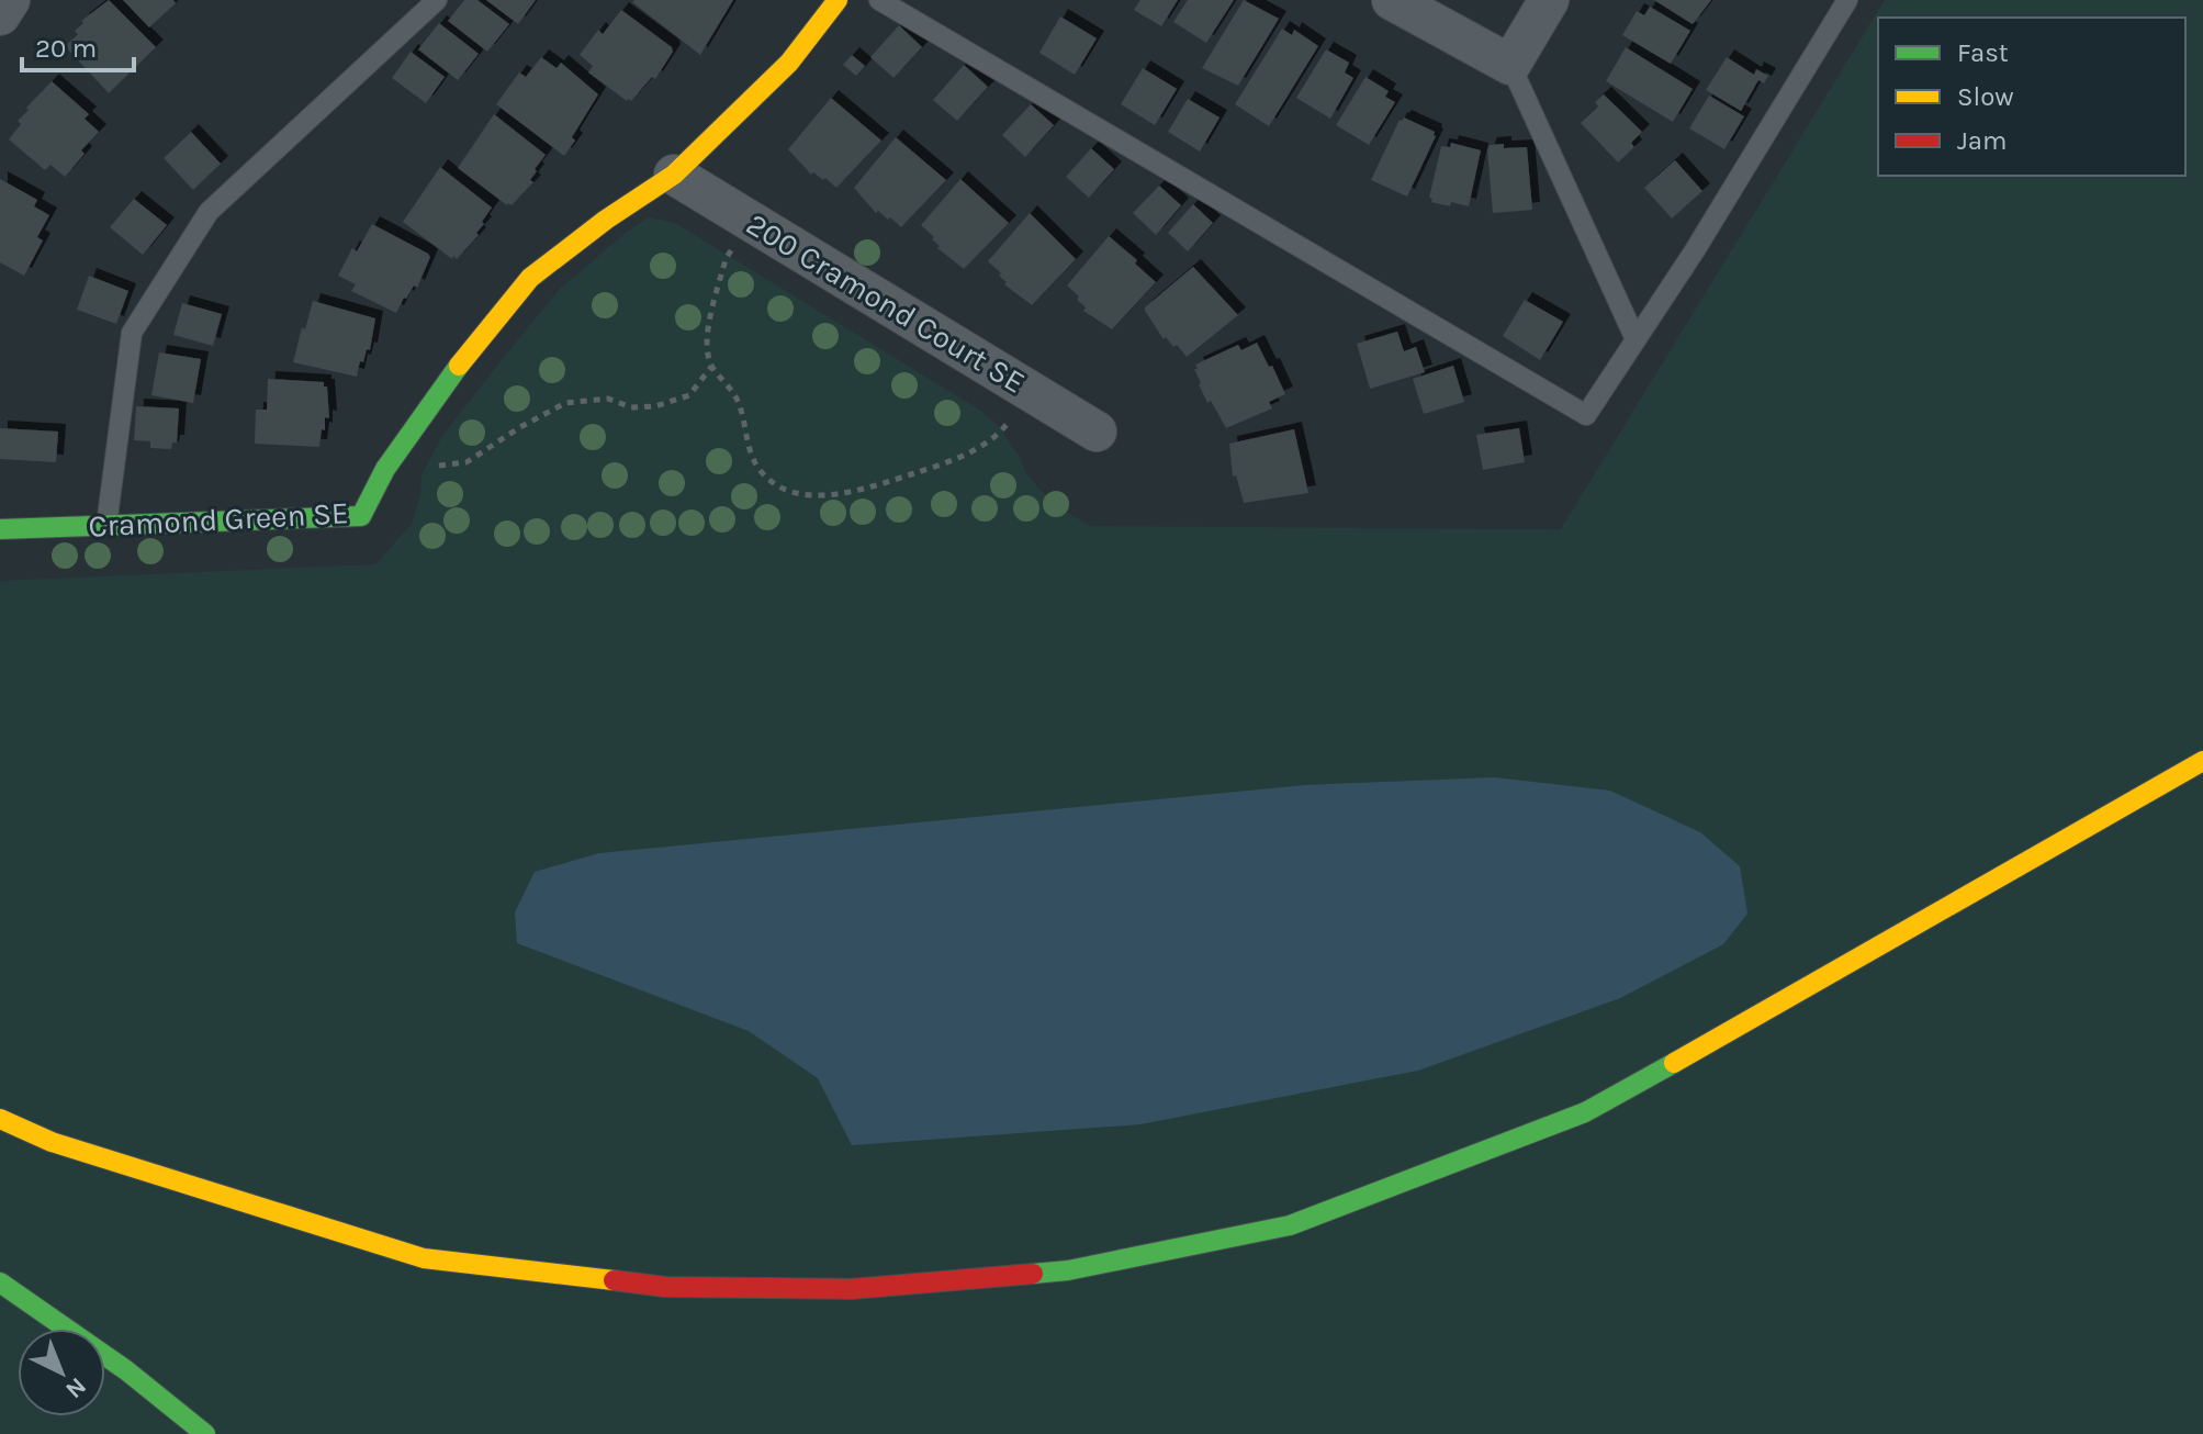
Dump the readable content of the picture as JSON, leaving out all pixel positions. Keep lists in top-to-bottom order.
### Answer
{
  "streets": {
    "main road": ["Cramond Green SE"],
    "street": ["200 Cramond Court SE"]
  },
  "crossings": [
    ["200 Cramond Court SE", "Cramond Green SE"]
  ],
  "legend": ["Fast", "Slow", "Jam"],
  "scale_bar": "20 m",
  "north": "bottom right"
}
